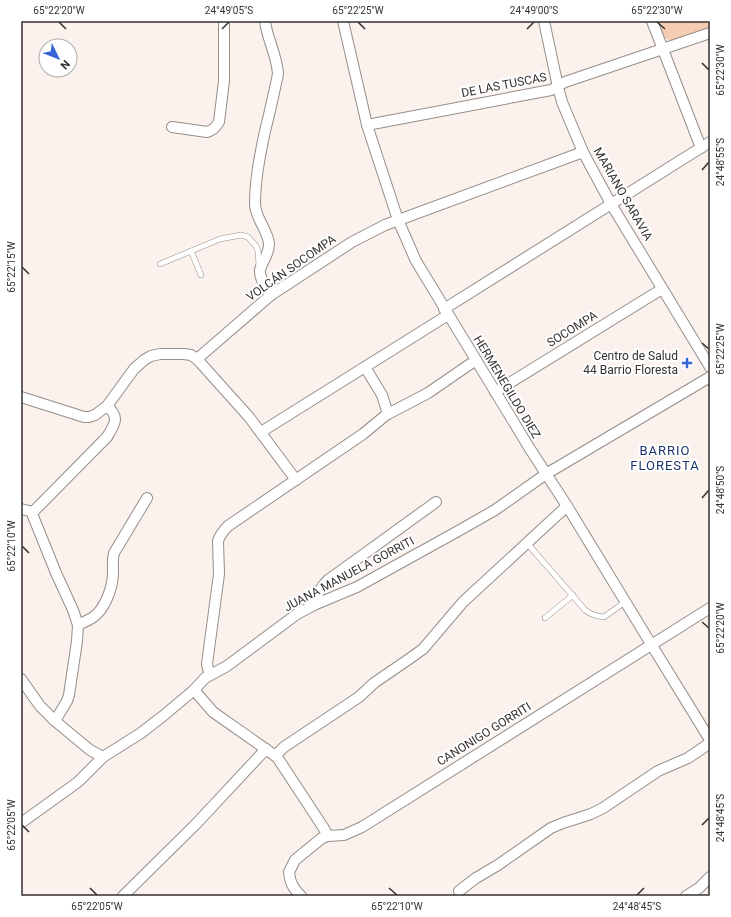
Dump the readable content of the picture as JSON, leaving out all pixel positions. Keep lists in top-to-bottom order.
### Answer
{
  "streets": {
    "street": [
      "DE LAS TUSCAS",
      "MARIANO SARAVIA",
      "VOLCÁN SOCOMPA",
      "SOCOMPA",
      "HERMENEGILDO DIEZ",
      "JUANA MANUELA GORRITI",
      "CANONIGO GORRITI"
    ]
  },
  "crossings": [
    ["DE LAS TUSCAS", "MARIANO SARAVIA"],
    ["DE LAS TUSCAS", "HERMENEGILDO DIEZ"],
    ["MARIANO SARAVIA", "VOLCÁN SOCOMPA"],
    ["MARIANO SARAVIA", "SOCOMPA"],
    ["VOLCÁN SOCOMPA", "HERMENEGILDO DIEZ"],
    ["SOCOMPA", "HERMENEGILDO DIEZ"],
    ["HERMENEGILDO DIEZ", "JUANA MANUELA GORRITI"],
    ["HERMENEGILDO DIEZ", "CANONIGO GORRITI"]
  ],
  "districts": ["BARRIO FLORESTA"],
  "places": {
    "health": ["Centro de Salud 44 Barrio Floresta"]
  },
  "north": "bottom right",
  "coordinates": [
    "65°22'20\"W",
    "24°49'05\"S",
    "65°22'25\"W",
    "24°49'00\"S",
    "65°22'30\"W",
    "24°48'55\"S",
    "65°22'15\"W",
    "24°48'50\"S",
    "65°22'10\"W",
    "24°48'45\"S",
    "65°22'05\"W"
  ]
}
